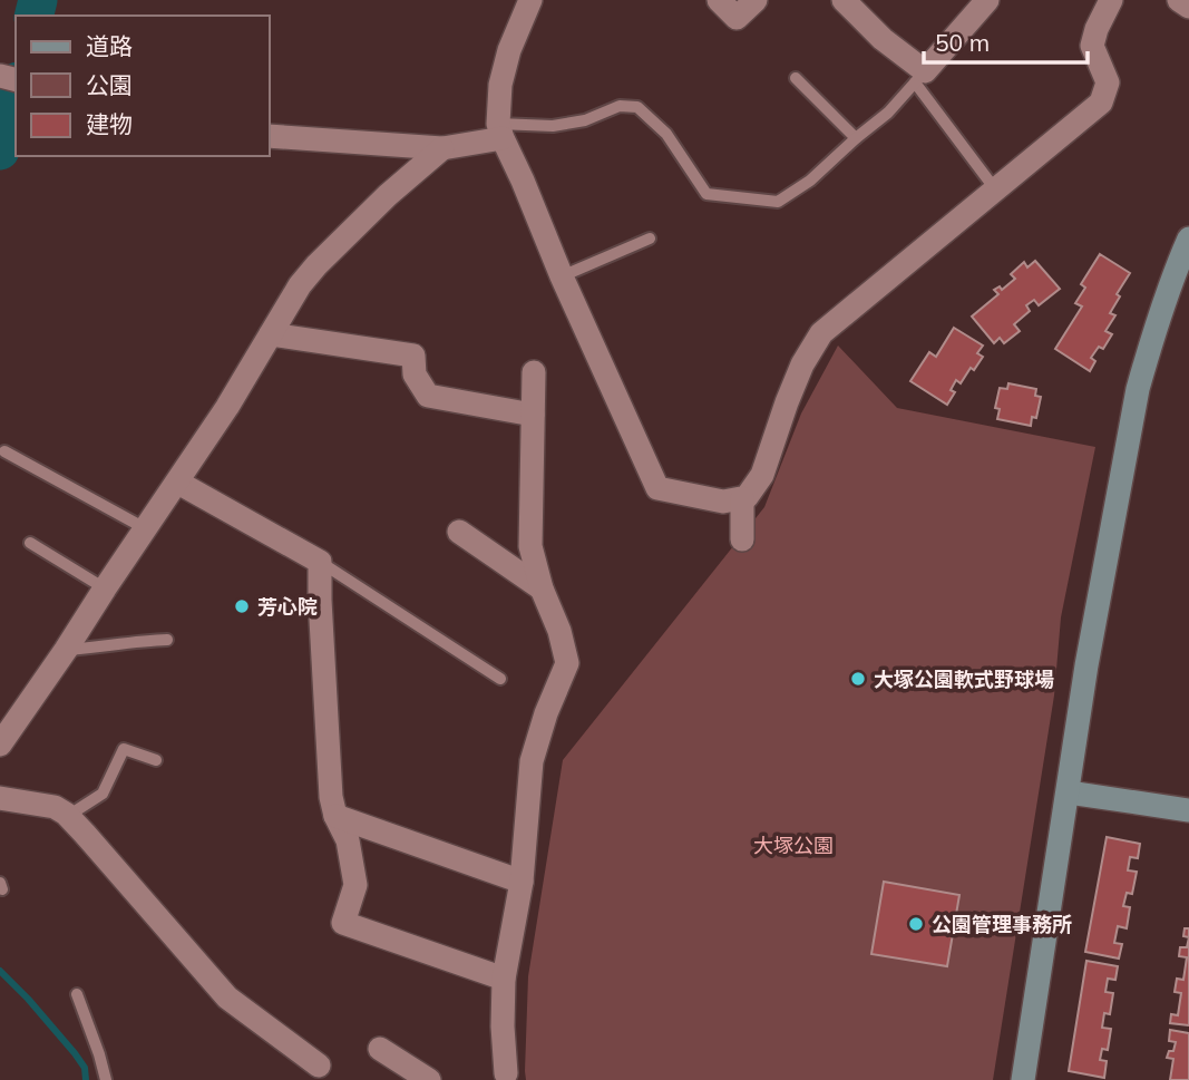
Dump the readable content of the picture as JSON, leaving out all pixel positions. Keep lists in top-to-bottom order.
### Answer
{
  "parks": ["大塚公園"],
  "places": ["芳心院", "大塚公園軟式野球場", "公園管理事務所"],
  "legend": ["道路", "公園", "建物"],
  "scale_bar": "50 m"
}
